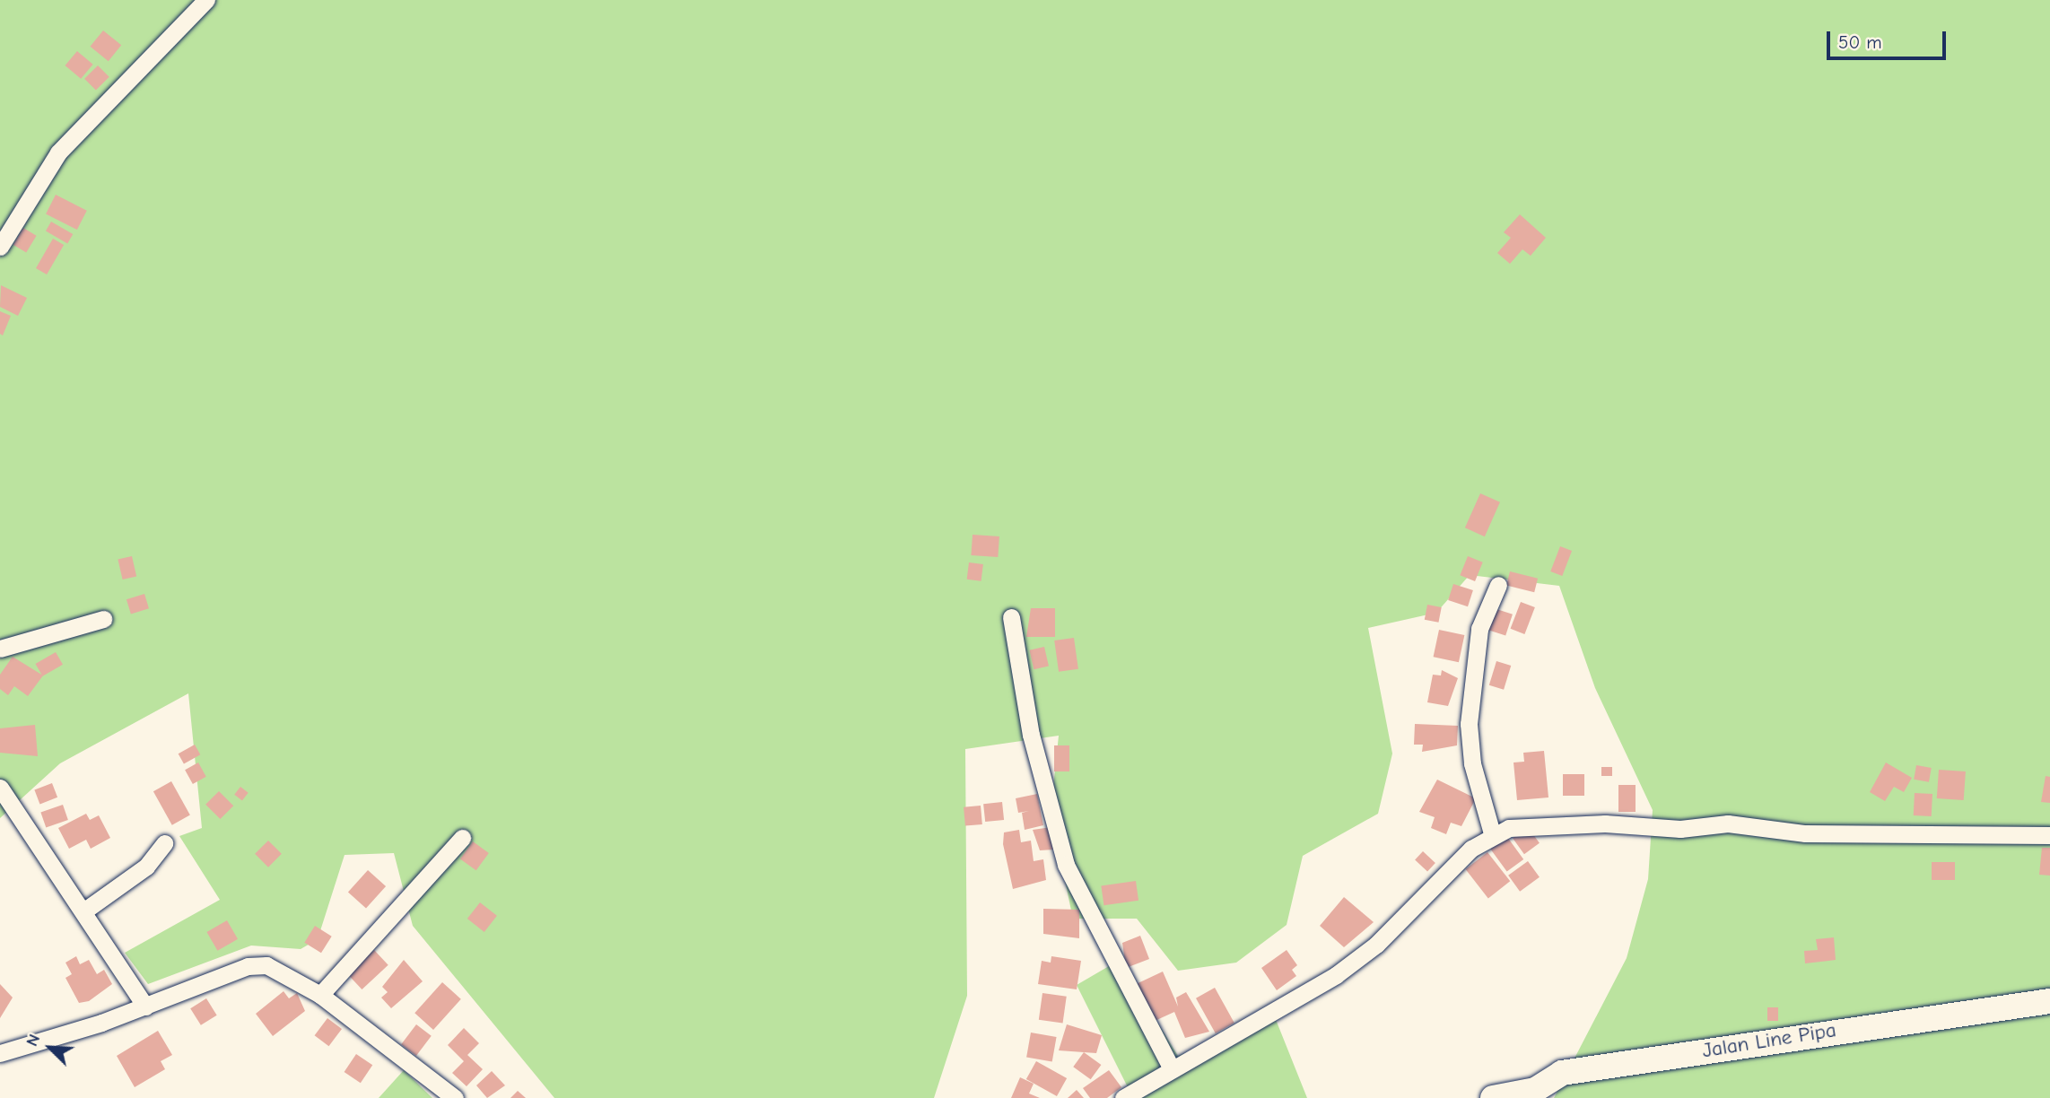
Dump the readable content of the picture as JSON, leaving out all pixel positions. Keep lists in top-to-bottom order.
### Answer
{
  "streets": {
    "main road": ["Jalan Line Pipa"]
  },
  "scale_bar": "50 m",
  "north": "top left"
}
